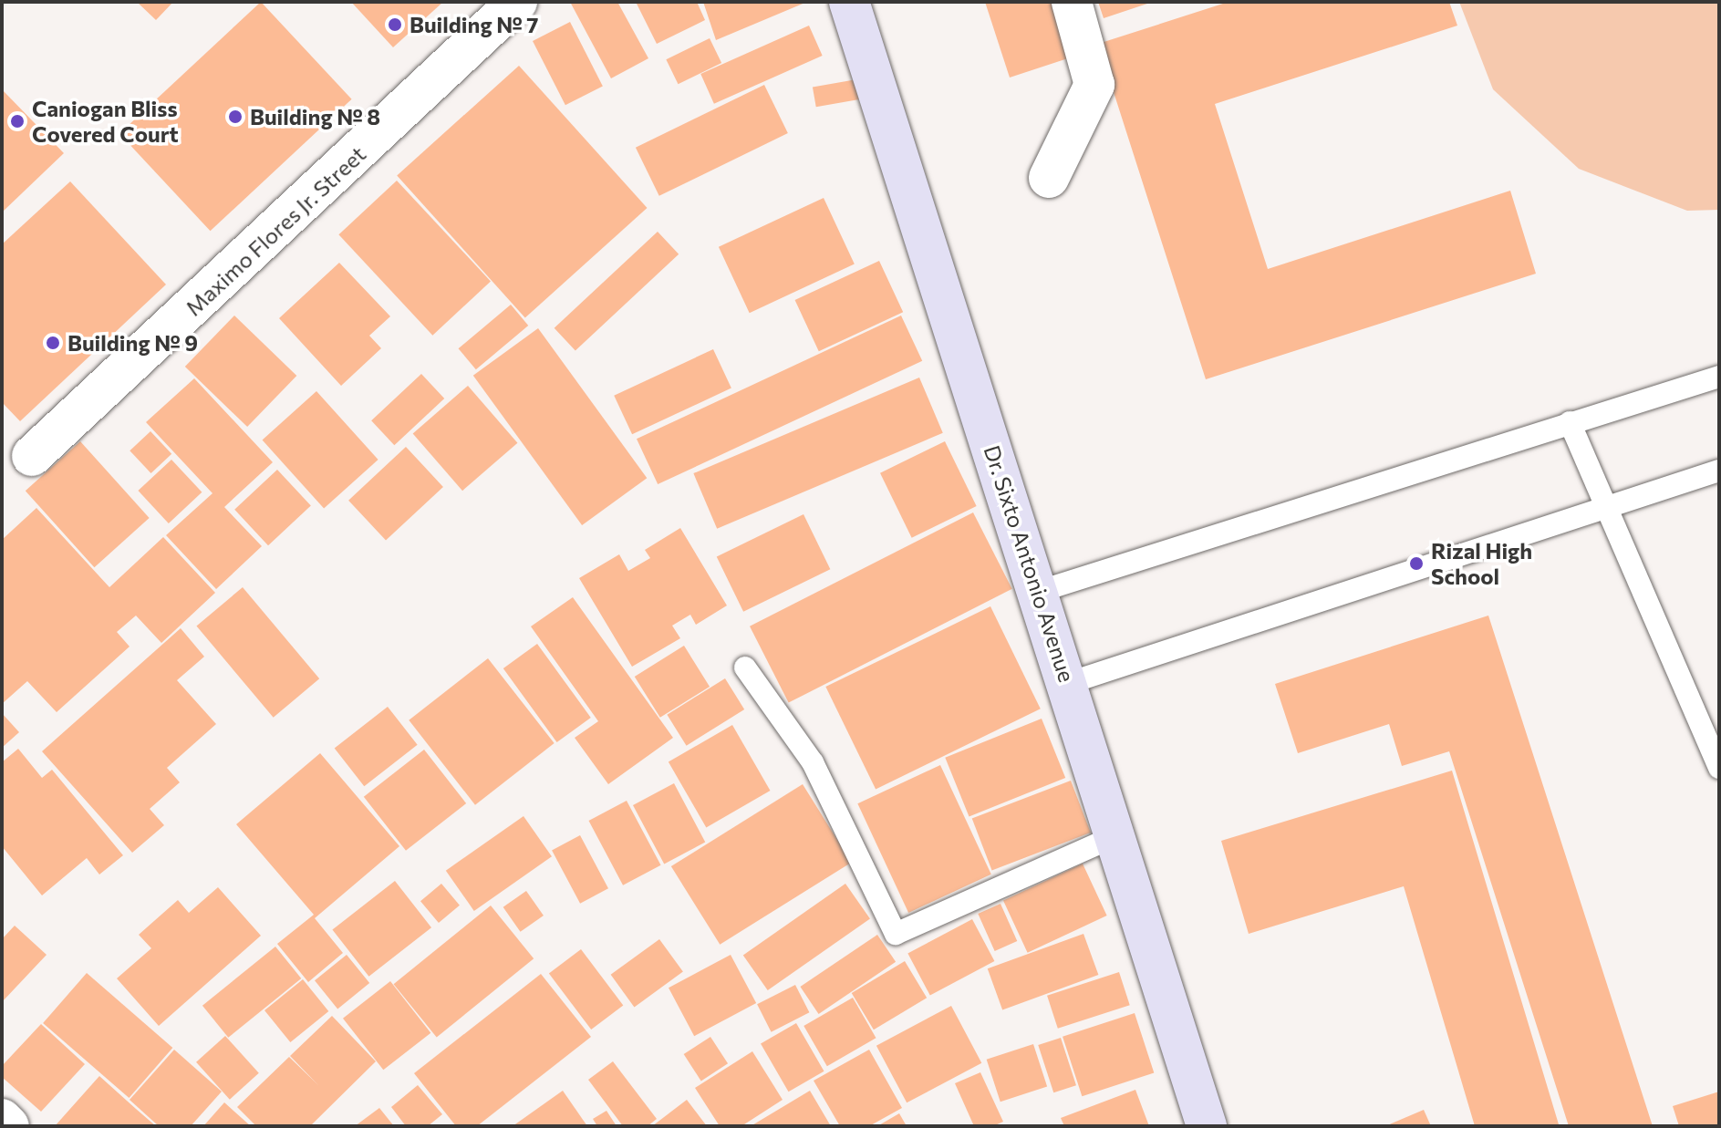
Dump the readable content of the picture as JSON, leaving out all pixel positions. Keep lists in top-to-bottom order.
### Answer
{
  "streets": {
    "main road": ["Dr. Sixto Antonio Avenue"],
    "street": ["Maximo Flores Jr. Street"]
  },
  "places": [
    "Building № 7",
    "Building № 8",
    "Caniogan Bliss Covered Court",
    "Building № 9",
    "Rizal High School"
  ]
}
